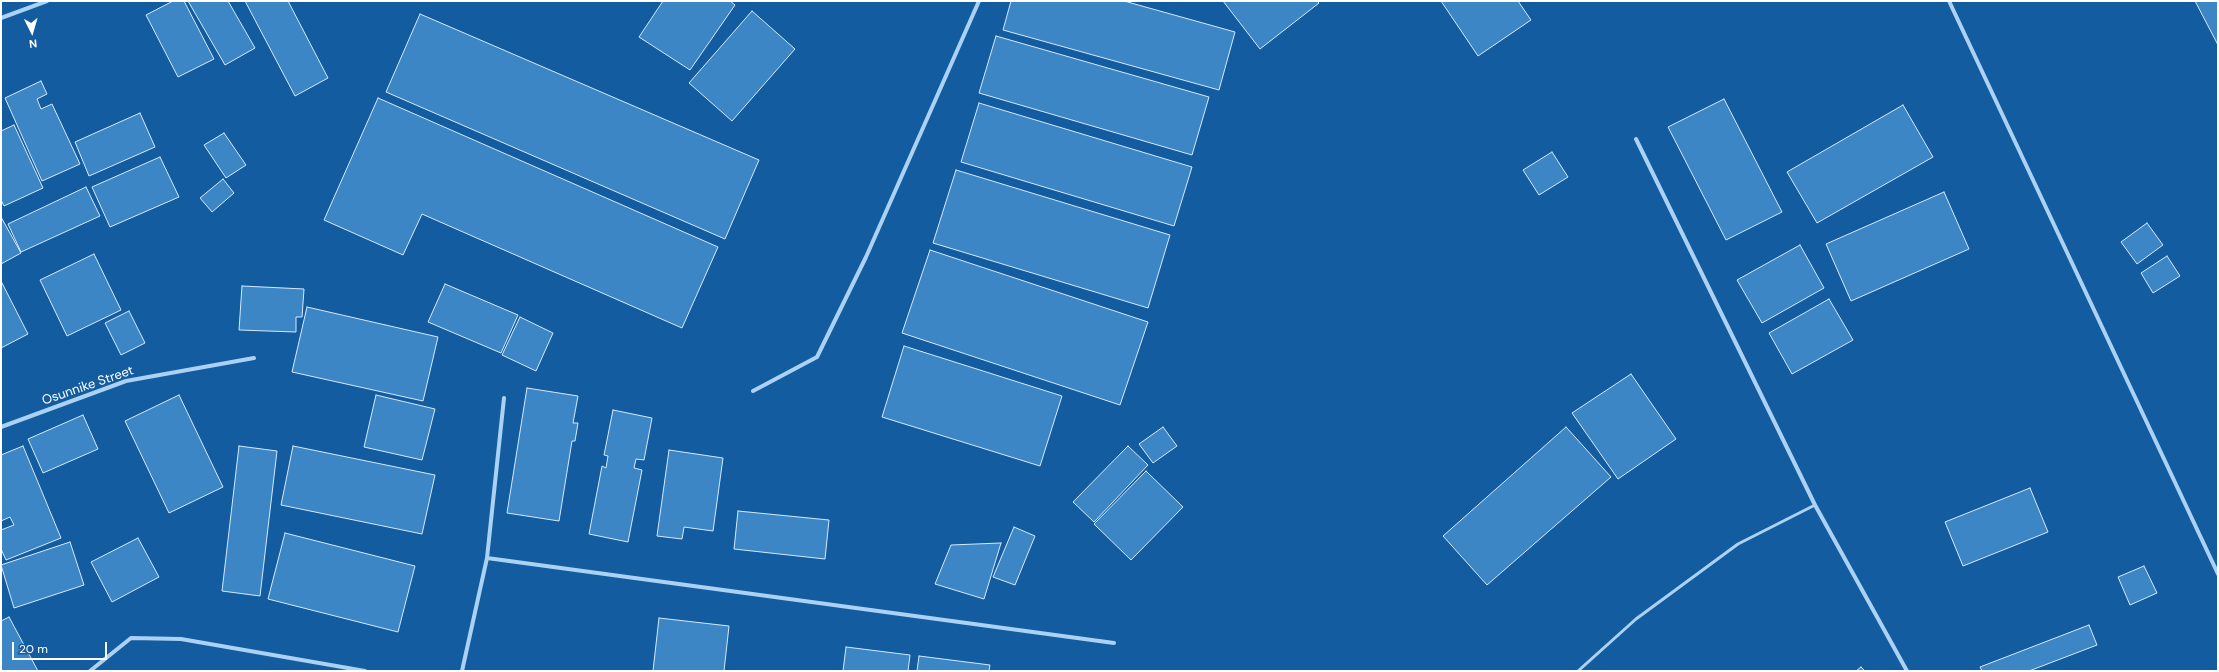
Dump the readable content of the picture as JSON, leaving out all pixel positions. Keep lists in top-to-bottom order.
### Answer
{
  "streets": {
    "street": ["Osunnike Street"]
  },
  "scale_bar": "20 m",
  "north": "bottom"
}
